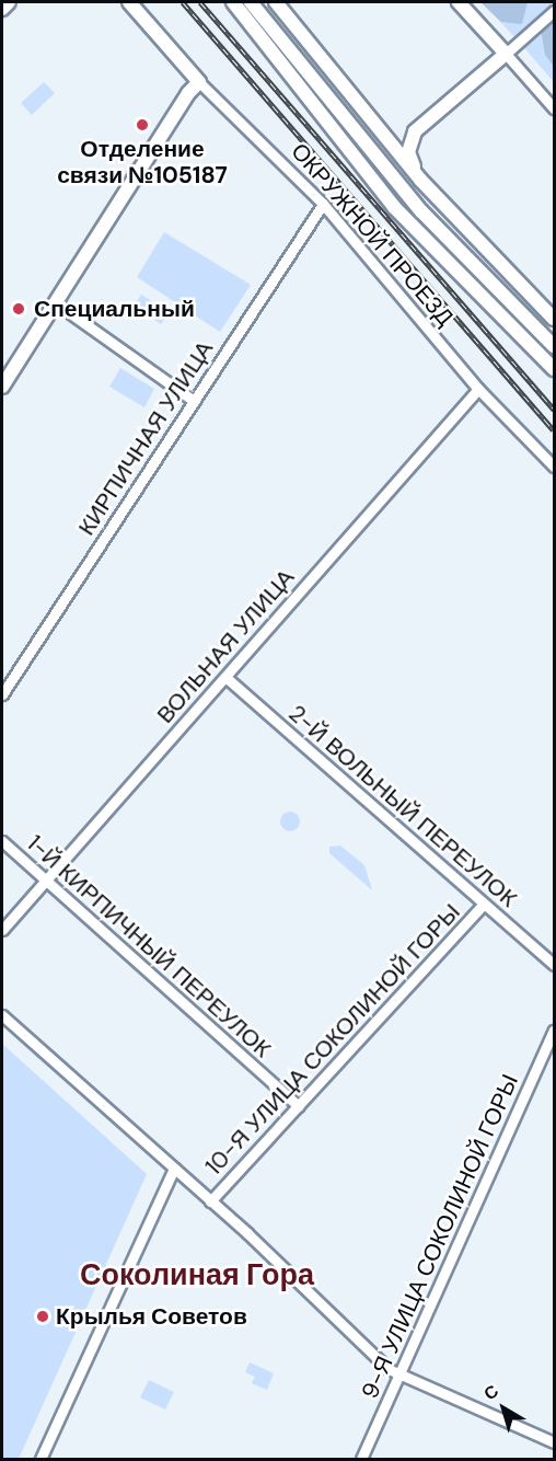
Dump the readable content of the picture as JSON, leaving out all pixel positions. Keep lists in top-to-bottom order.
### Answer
{
  "streets": {
    "main road": ["ОКРУЖНОЙ ПРОЕЗД"],
    "street": [
      "КИРПИЧНАЯ УЛИЦА",
      "ВОЛЬНАЯ УЛИЦА",
      "2-Й ВОЛЬНЫЙ ПЕРЕУЛОК",
      "1-Й КИРПИЧНЫЙ ПЕРЕУЛОК",
      "10-Я УЛИЦА СОКОЛИНОЙ ГОРЫ",
      "9-Я УЛИЦА СОКОЛИНОЙ ГОРЫ"
    ]
  },
  "crossings": [
    ["ОКРУЖНОЙ ПРОЕЗД", "КИРПИЧНАЯ УЛИЦА"],
    ["ОКРУЖНОЙ ПРОЕЗД", "ВОЛЬНАЯ УЛИЦА"],
    ["ВОЛЬНАЯ УЛИЦА", "2-Й ВОЛЬНЫЙ ПЕРЕУЛОК"],
    ["ВОЛЬНАЯ УЛИЦА", "1-Й КИРПИЧНЫЙ ПЕРЕУЛОК"],
    ["2-Й ВОЛЬНЫЙ ПЕРЕУЛОК", "10-Я УЛИЦА СОКОЛИНОЙ ГОРЫ"],
    ["1-Й КИРПИЧНЫЙ ПЕРЕУЛОК", "10-Я УЛИЦА СОКОЛИНОЙ ГОРЫ"]
  ],
  "districts": ["Соколиная Гора"],
  "places": ["Отделение связи №105187", "Специальный", "Крылья Советов"],
  "north": "top left"
}
